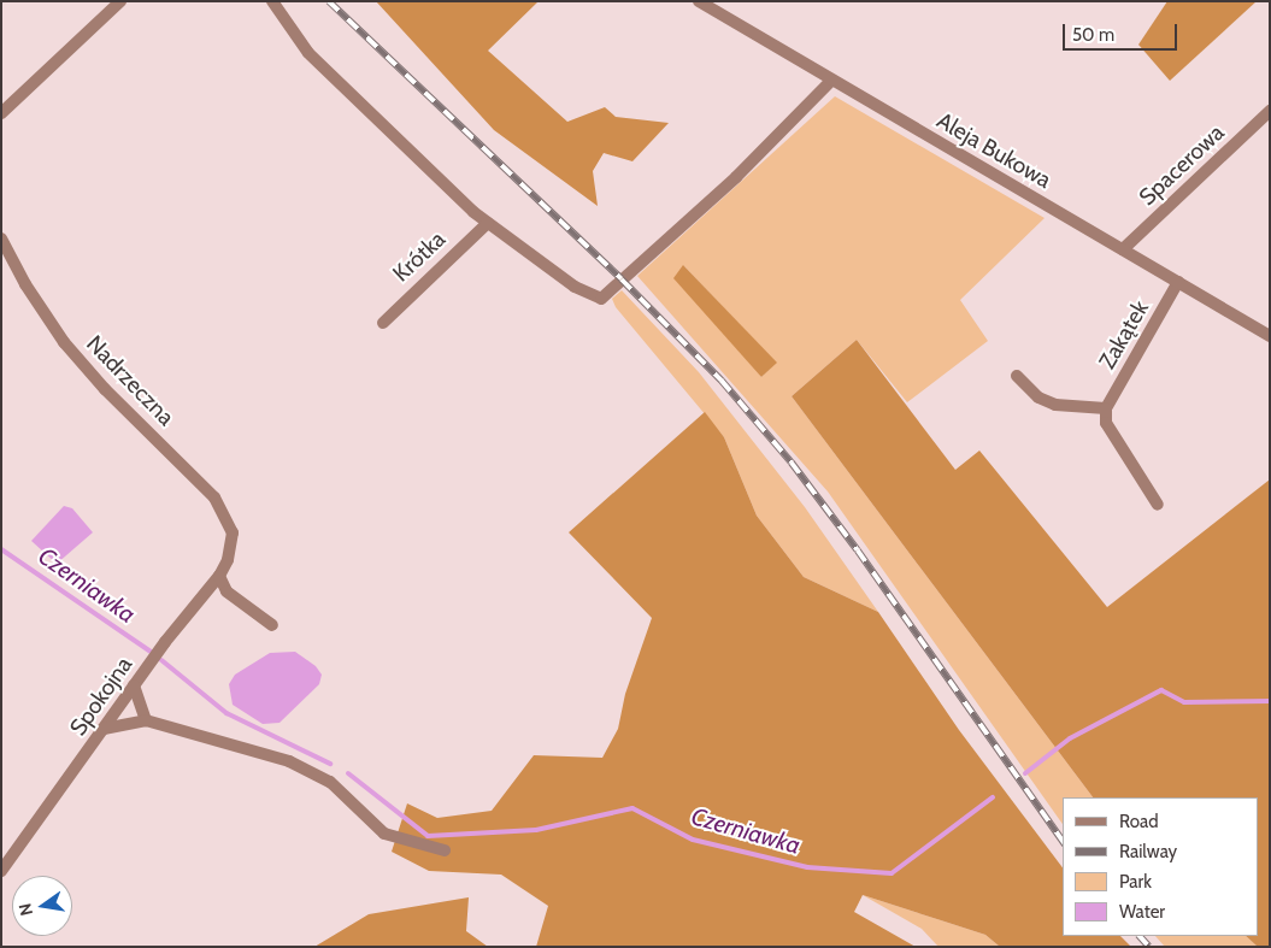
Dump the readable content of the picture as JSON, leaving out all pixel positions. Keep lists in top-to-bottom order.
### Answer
{
  "streets": {
    "street": [
      "Aleja Bukowa",
      "Spacerowa",
      "Krótka",
      "Zakątek",
      "Nadrzeczna",
      "Spokojna"
    ]
  },
  "crossings": [
    ["Aleja Bukowa", "Spacerowa"],
    ["Aleja Bukowa", "Zakątek"],
    ["Nadrzeczna", "Spokojna"]
  ],
  "water": ["Czerniawka"],
  "legend": [
    "Road",
    "Railway",
    "Park",
    "Water"
  ],
  "scale_bar": "50 m",
  "north": "left"
}
